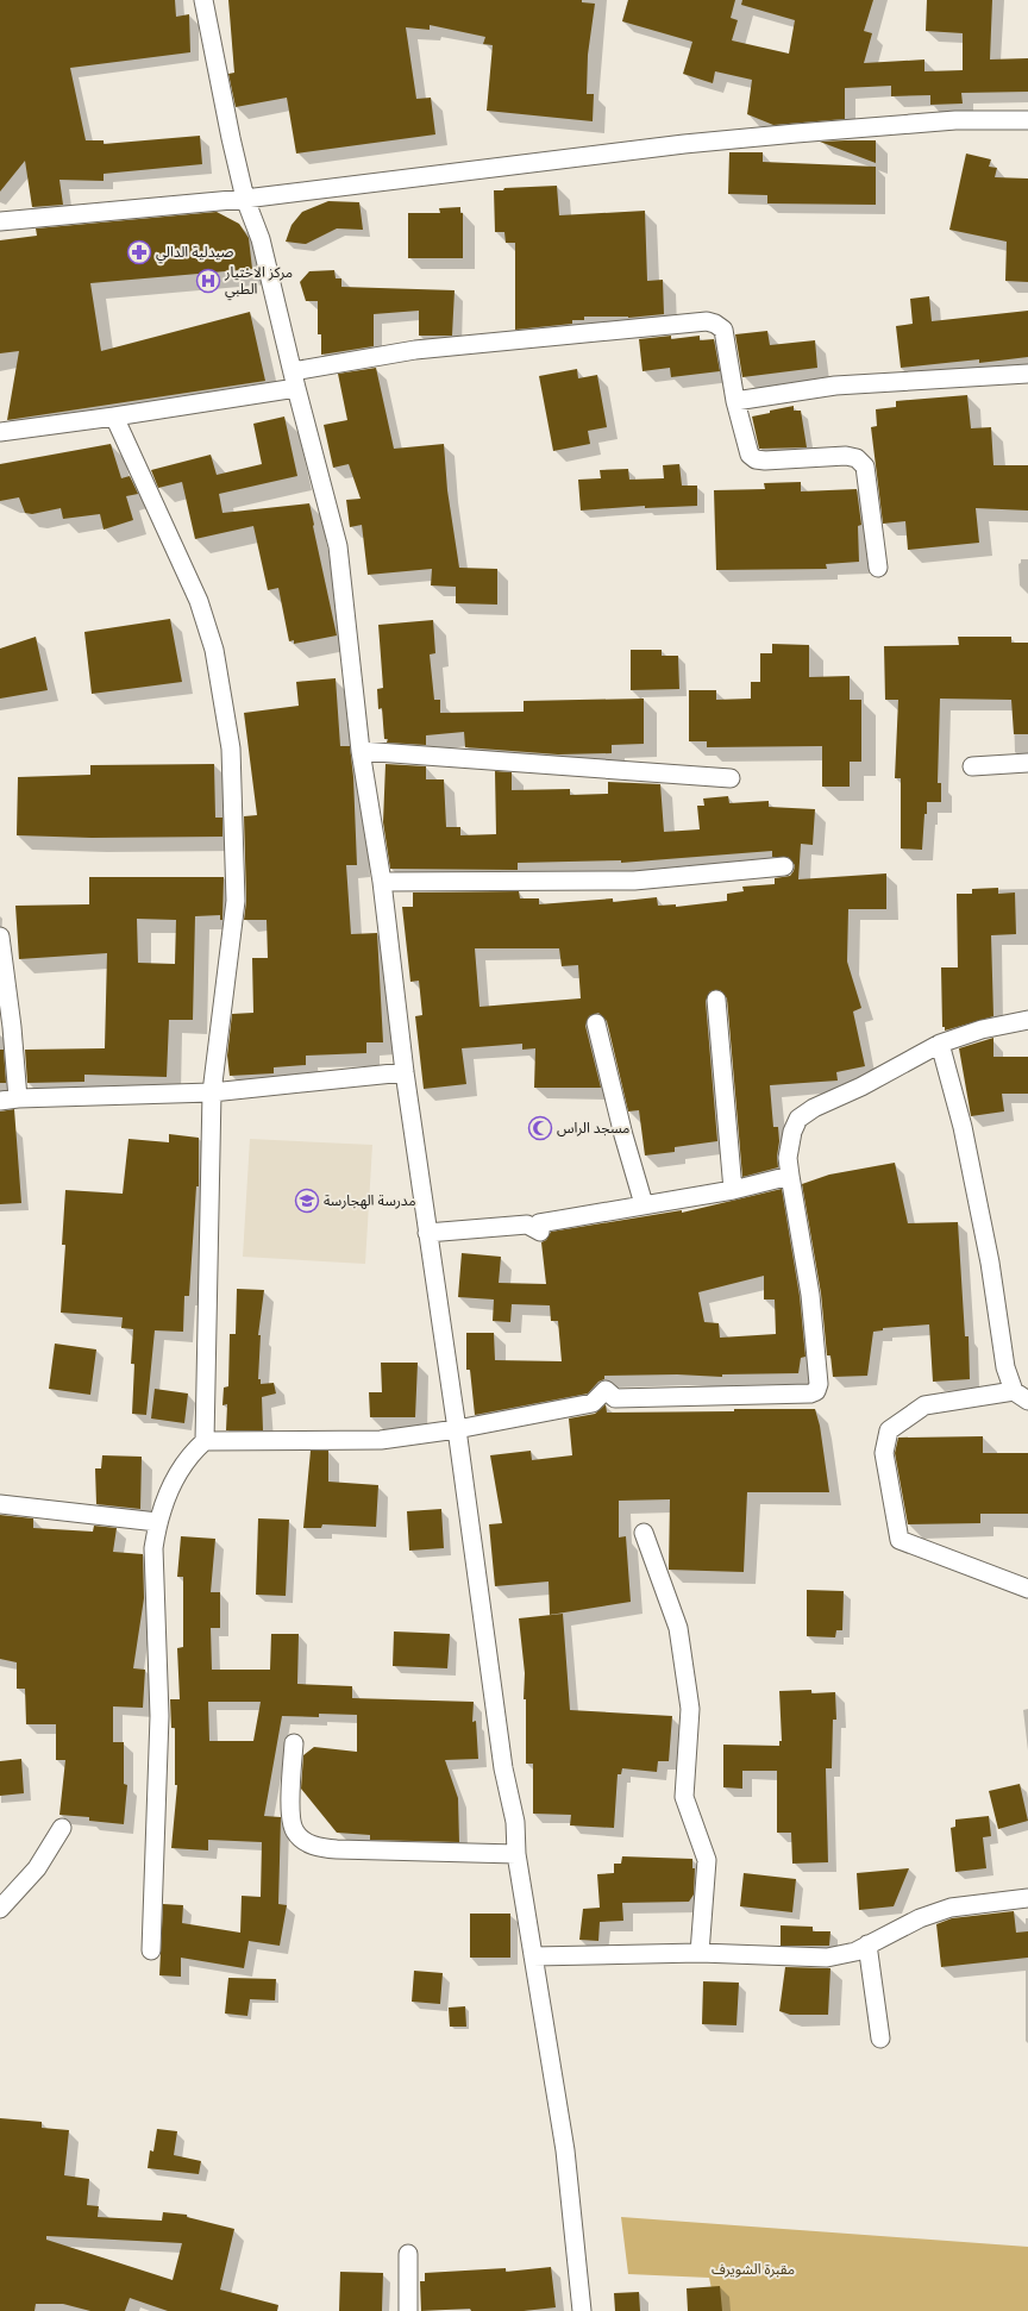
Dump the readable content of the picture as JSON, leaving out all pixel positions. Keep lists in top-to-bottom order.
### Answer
{
  "parks": ["مقبرة الشويرف"],
  "places": {
    "pharmacy": ["صيدلية الدالي"],
    "hospital": ["مركز الاختيار الطبي"],
    "mosque": ["مسجد الراس"],
    "school or university": ["مدرسة الهجارسة"]
  }
}
